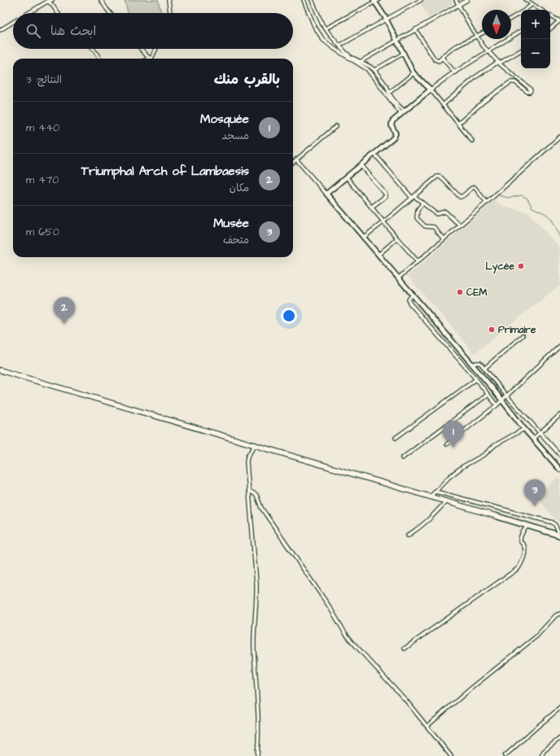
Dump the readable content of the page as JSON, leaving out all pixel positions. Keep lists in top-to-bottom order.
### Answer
{
  "places": ["Lycée", "CEM", "Primaire"],
  "north": "bottom",
  "page": {
    "map_buttons": ["+", "−"],
    "search": "ابحث هنا",
    "heading": ["بالقرب منك", "النتائج: 3"],
    "list": [
      {
        "mark": "1",
        "name": "Mosquée",
        "note": "مسجد",
        "value": "440 m"
      },
      {
        "mark": "2",
        "name": "Triumphal Arch of Lambaesis",
        "note": "مكان",
        "value": "470 m"
      },
      {
        "mark": "3",
        "name": "Musée",
        "note": "متحف",
        "value": "650 m"
      }
    ],
    "pins": ["2", "1", "3"]
  }
}
